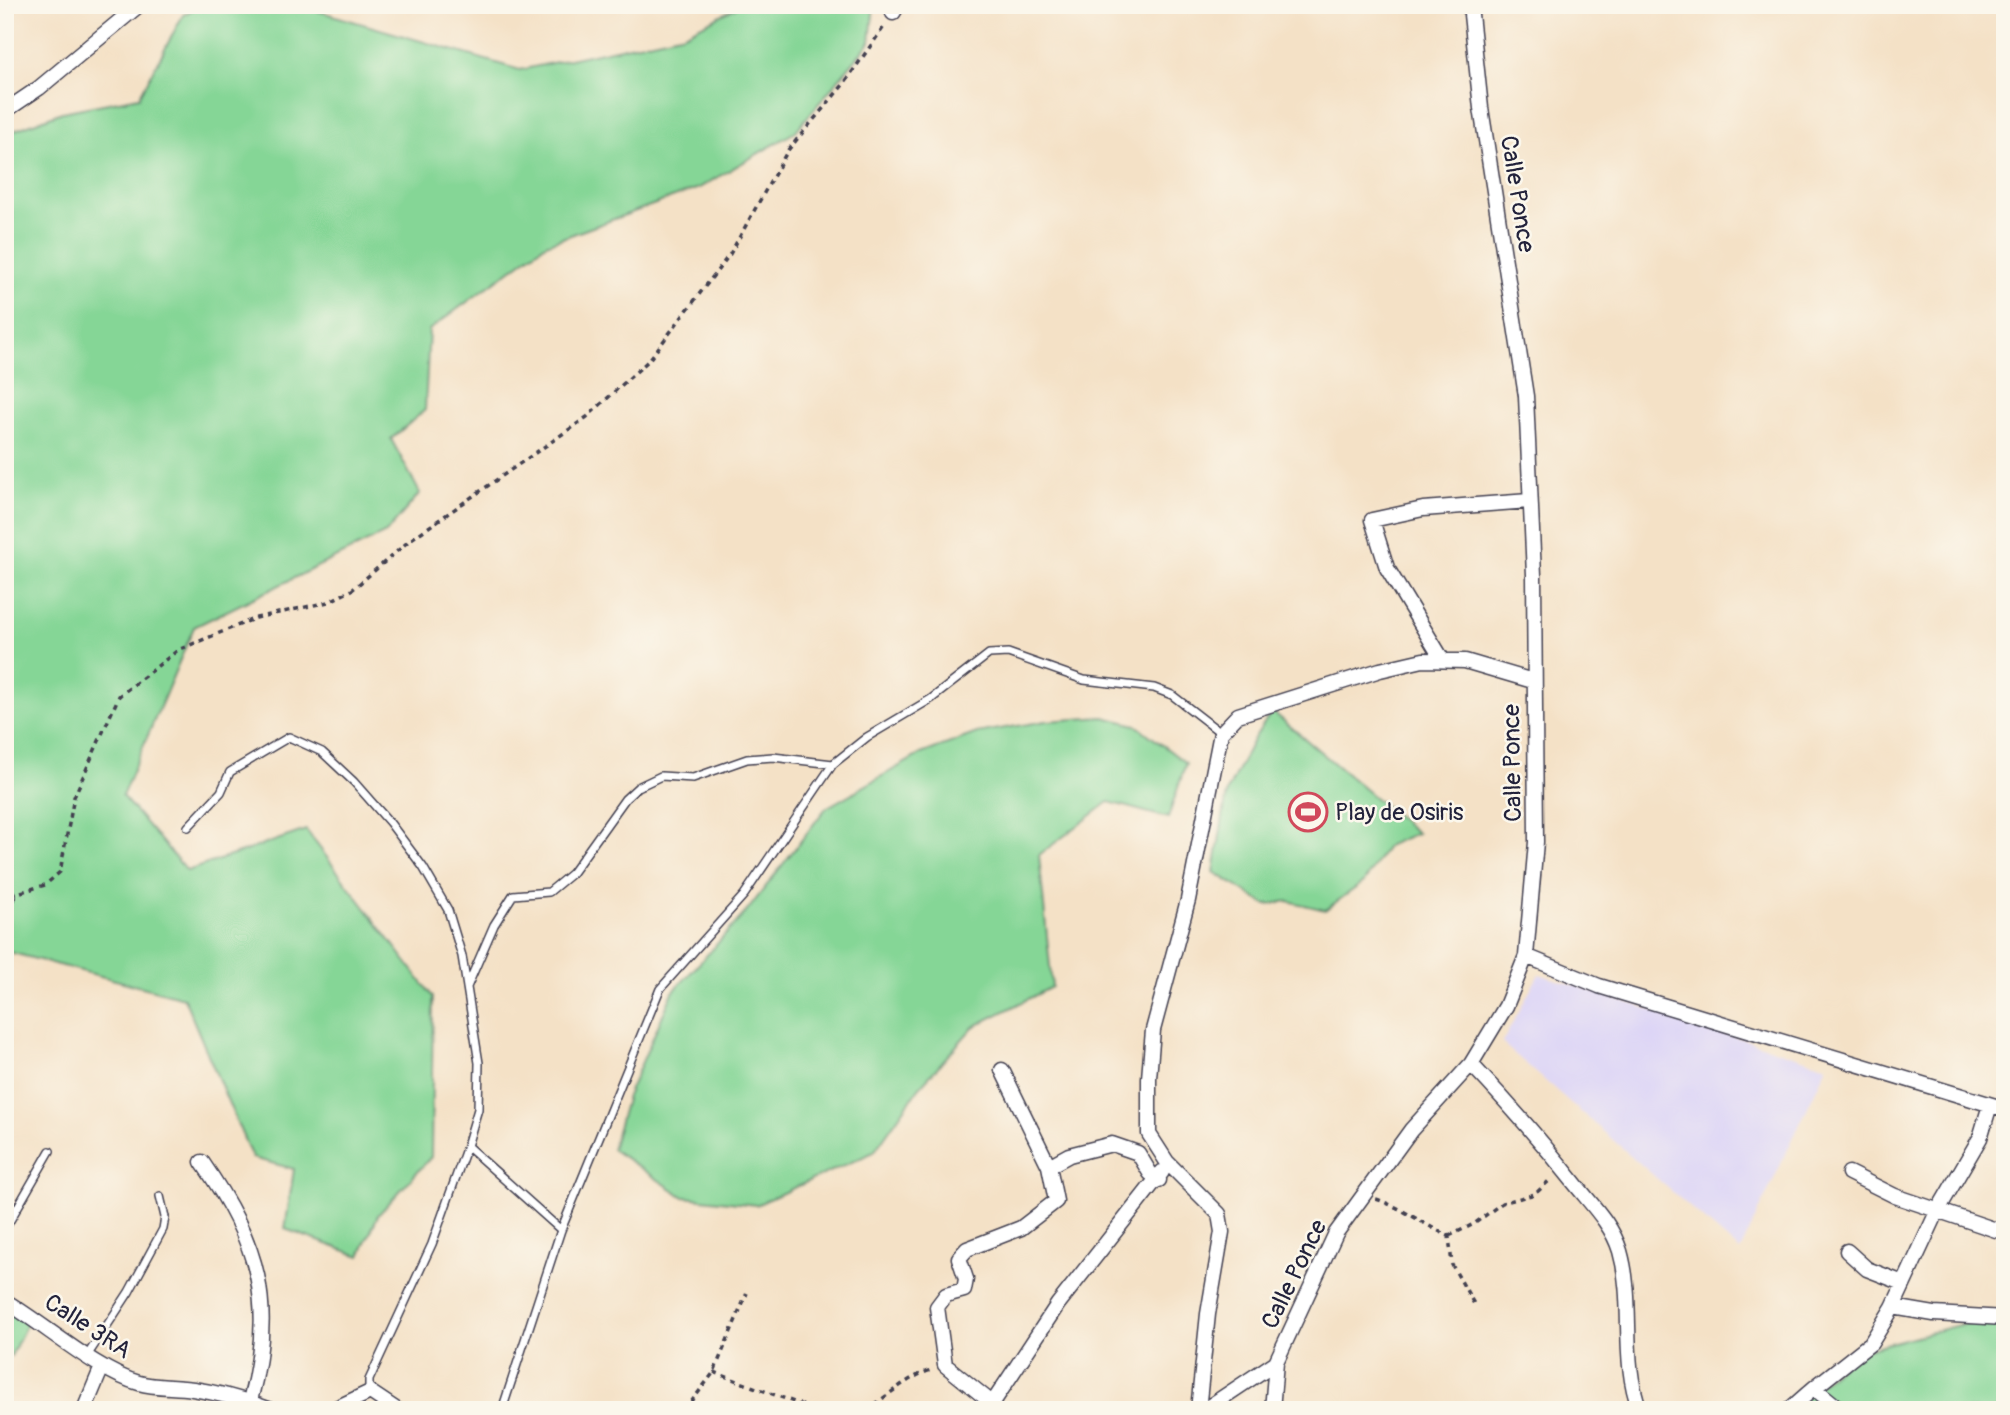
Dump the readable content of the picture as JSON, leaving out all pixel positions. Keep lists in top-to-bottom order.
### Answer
{
  "streets": {
    "street": ["Calle Ponce", "Calle 3RA"]
  },
  "places": {
    "sports": ["Play de Osiris"]
  }
}
